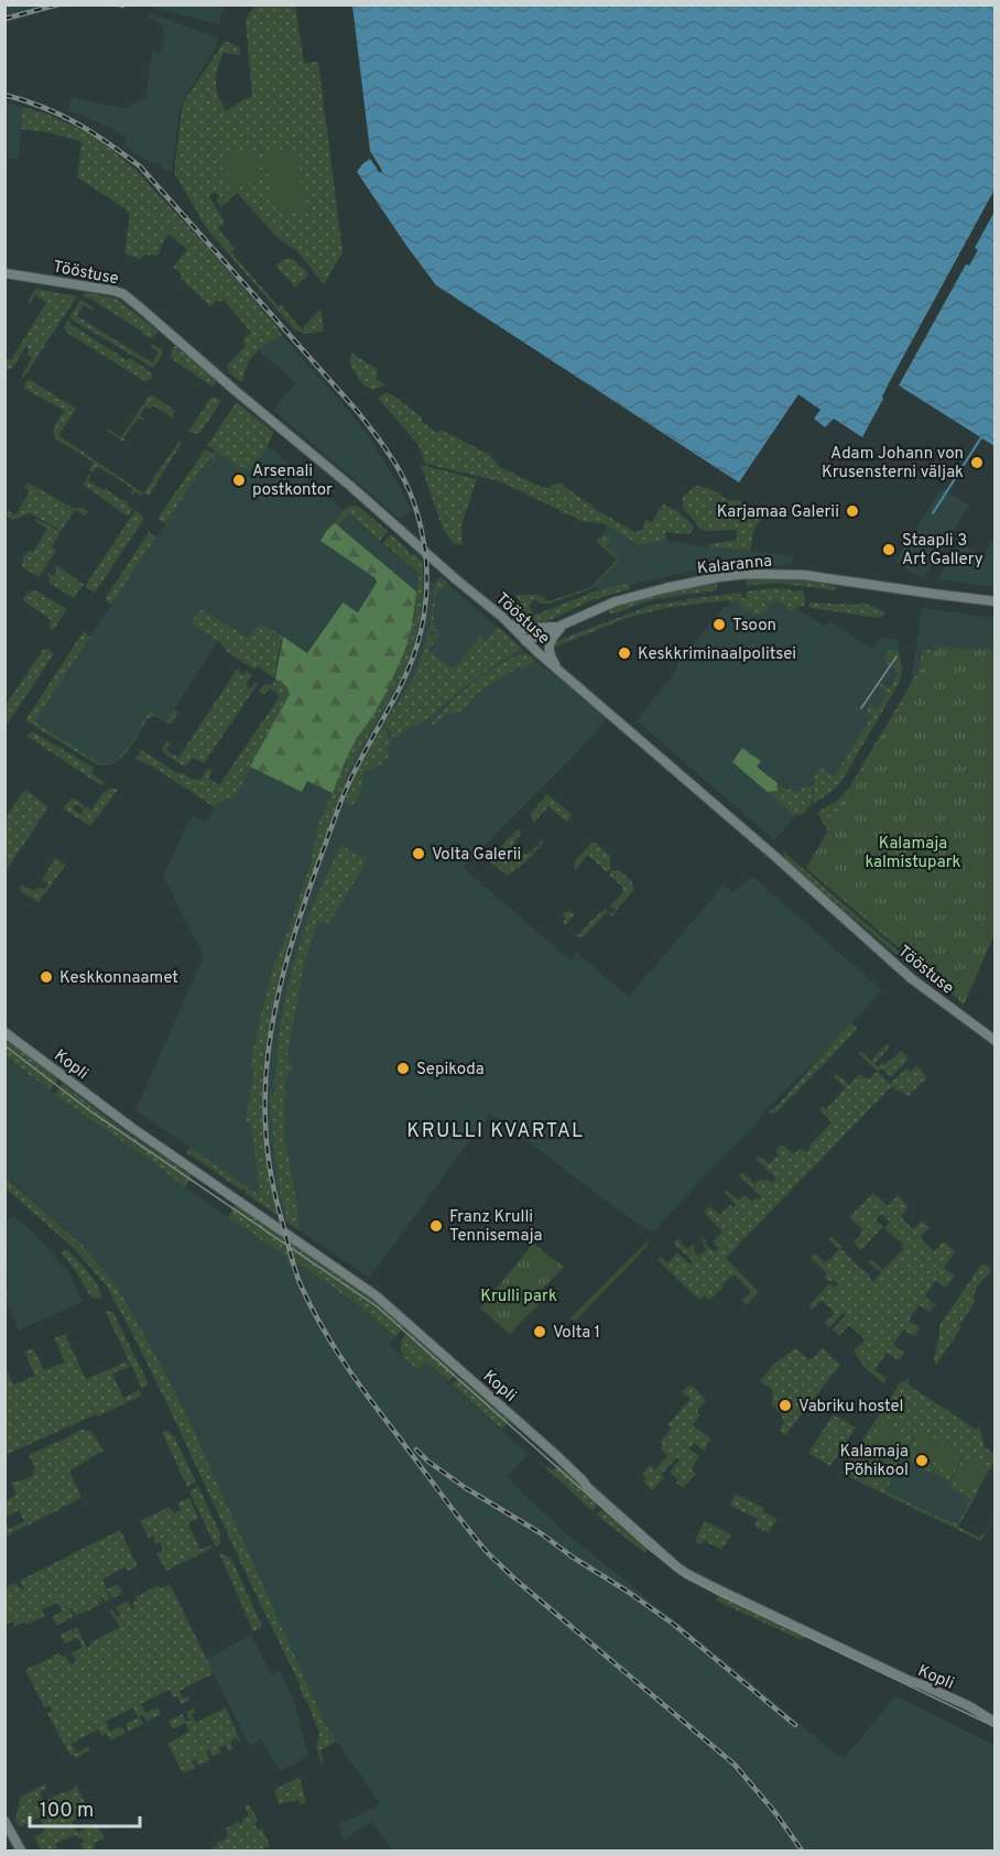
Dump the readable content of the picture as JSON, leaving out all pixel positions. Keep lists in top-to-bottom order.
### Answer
{
  "streets": {
    "street": ["Tööstuse", "Kalaranna", "Kopli"]
  },
  "crossings": [
    ["Tööstuse", "Kalaranna"]
  ],
  "districts": ["KRULLI KVARTAL"],
  "parks": ["Kalamaja kalmistupark", "Krulli park"],
  "places": [
    "Adam Johann von Krusensterni väljak",
    "Arsenali postkontor",
    "Karjamaa Galerii",
    "Staapli 3 Art Gallery",
    "Tsoon",
    "Keskkriminaalpolitsei",
    "Volta Galerii",
    "Keskkonnaamet",
    "Sepikoda",
    "Franz Krulli Tennisemaja",
    "Volta 1",
    "Vabriku hostel",
    "Kalamaja Põhikool"
  ],
  "scale_bar": "100 m"
}
